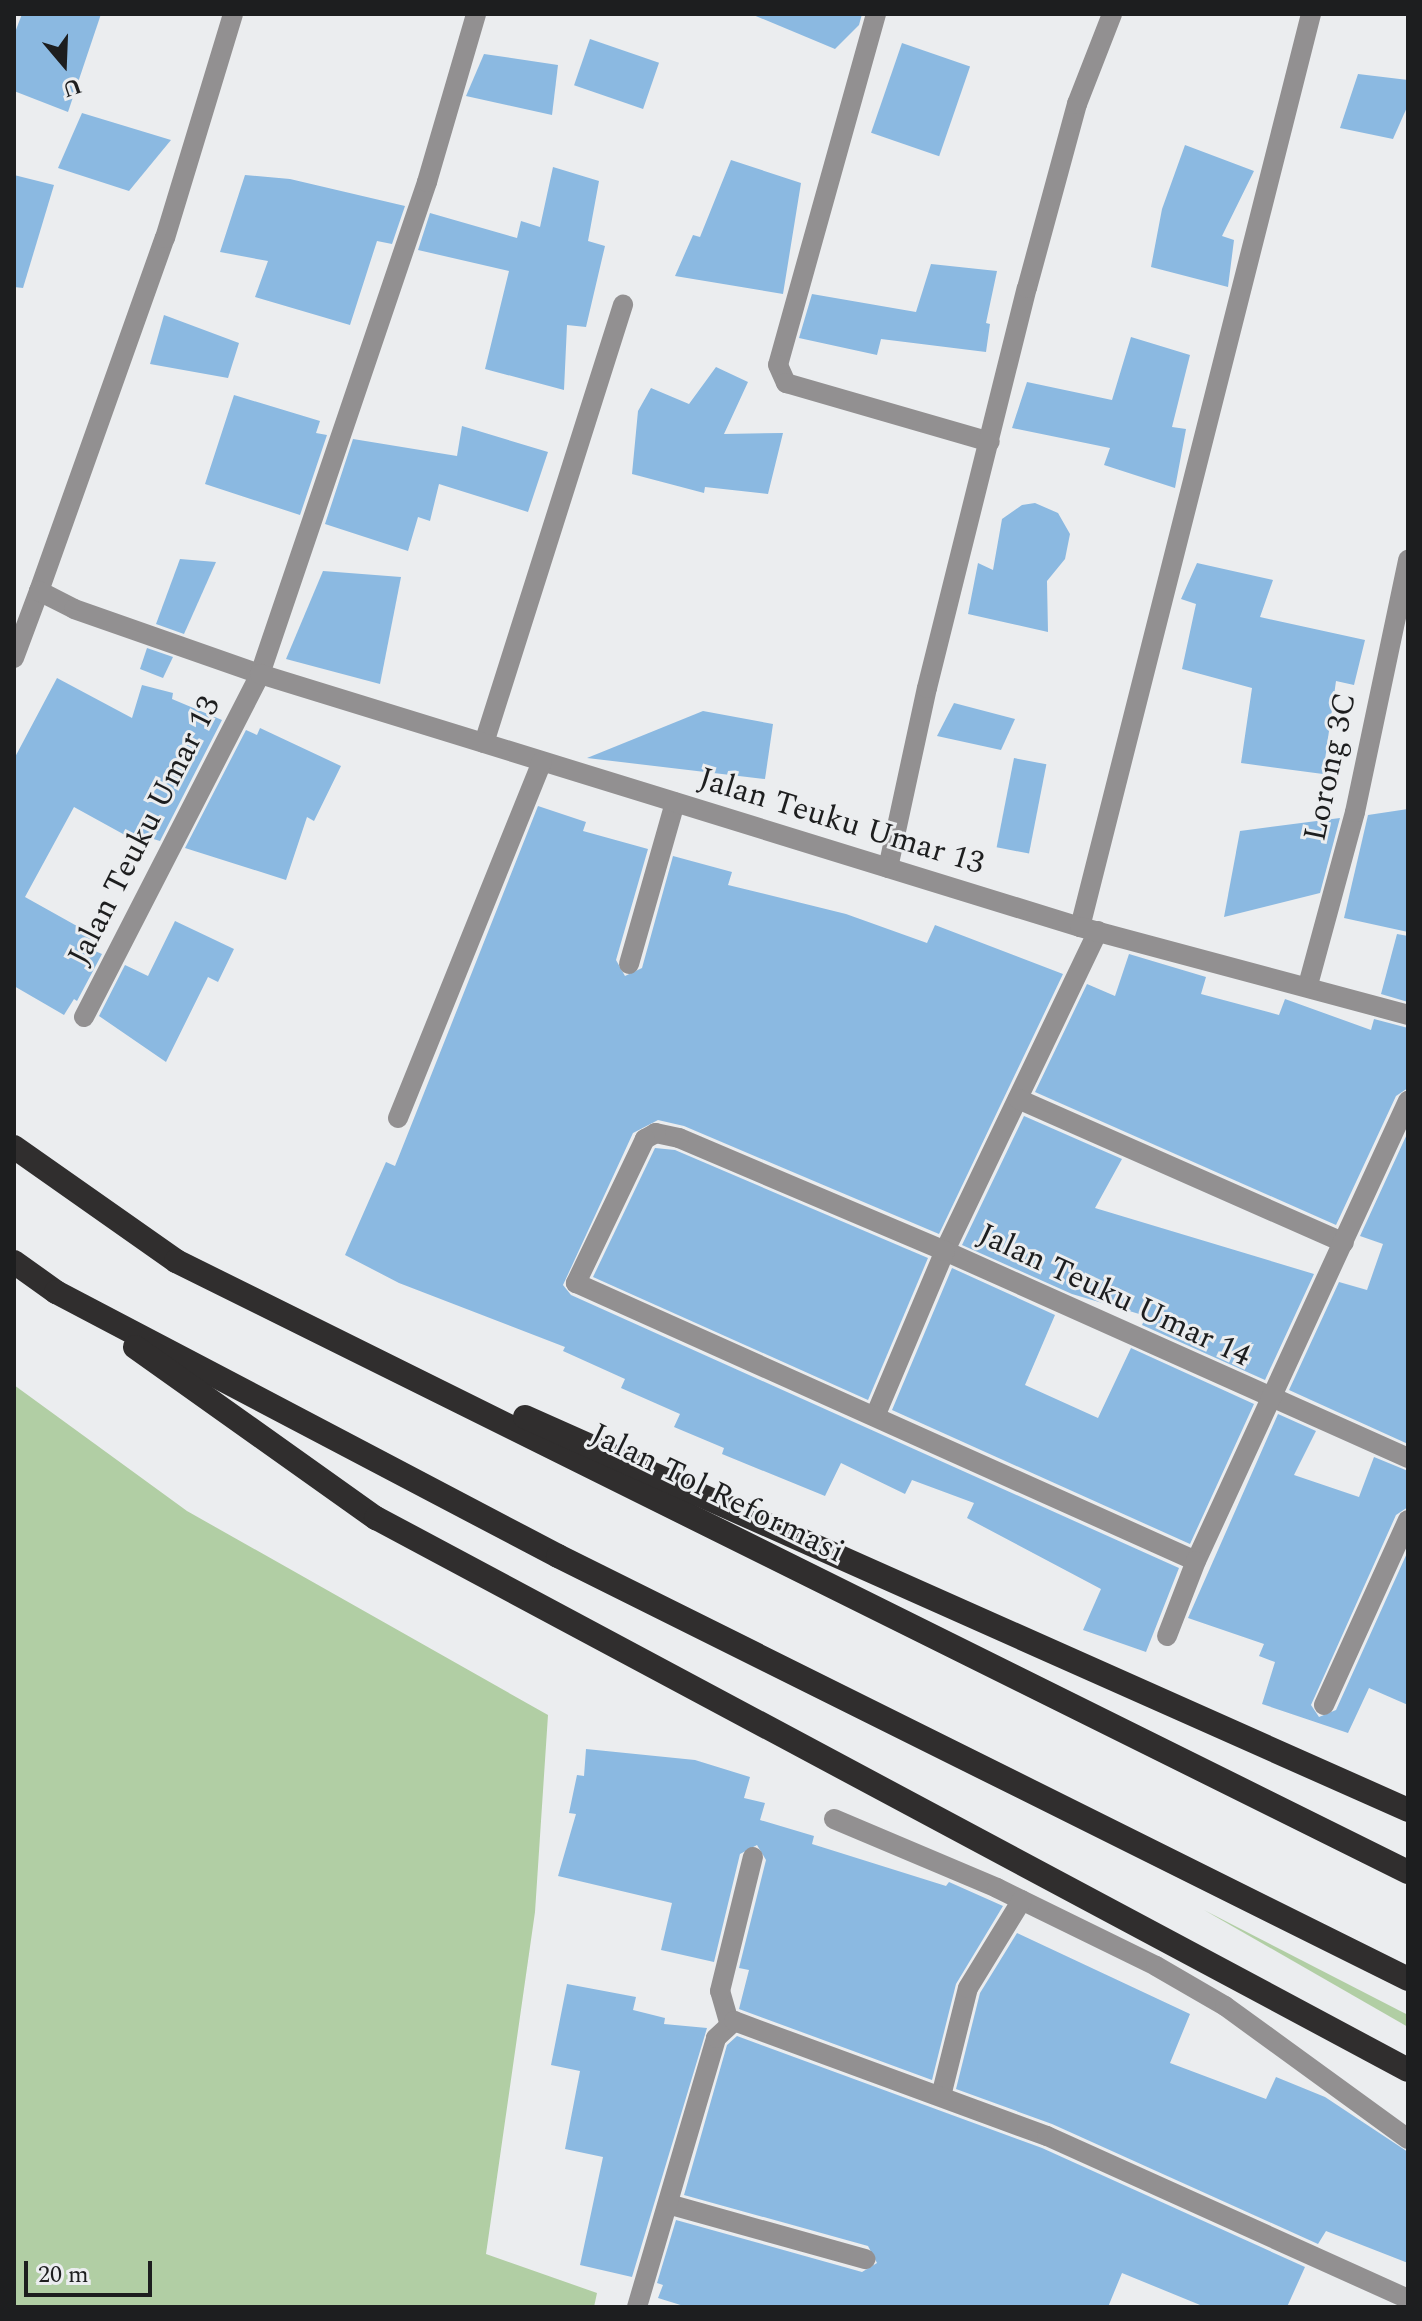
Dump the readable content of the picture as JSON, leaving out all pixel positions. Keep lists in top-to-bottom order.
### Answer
{
  "streets": {
    "highway": ["Jalan Tol Reformasi"],
    "street": ["Lorong 3C", "Jalan Teuku Umar 13", "Jalan Teuku Umar 14"]
  },
  "crossings": [
    ["Lorong 3C", "Jalan Teuku Umar 13"],
    ["Jalan Teuku Umar 13", "Jalan Teuku Umar 14"]
  ],
  "scale_bar": "20 m",
  "north": "bottom"
}
